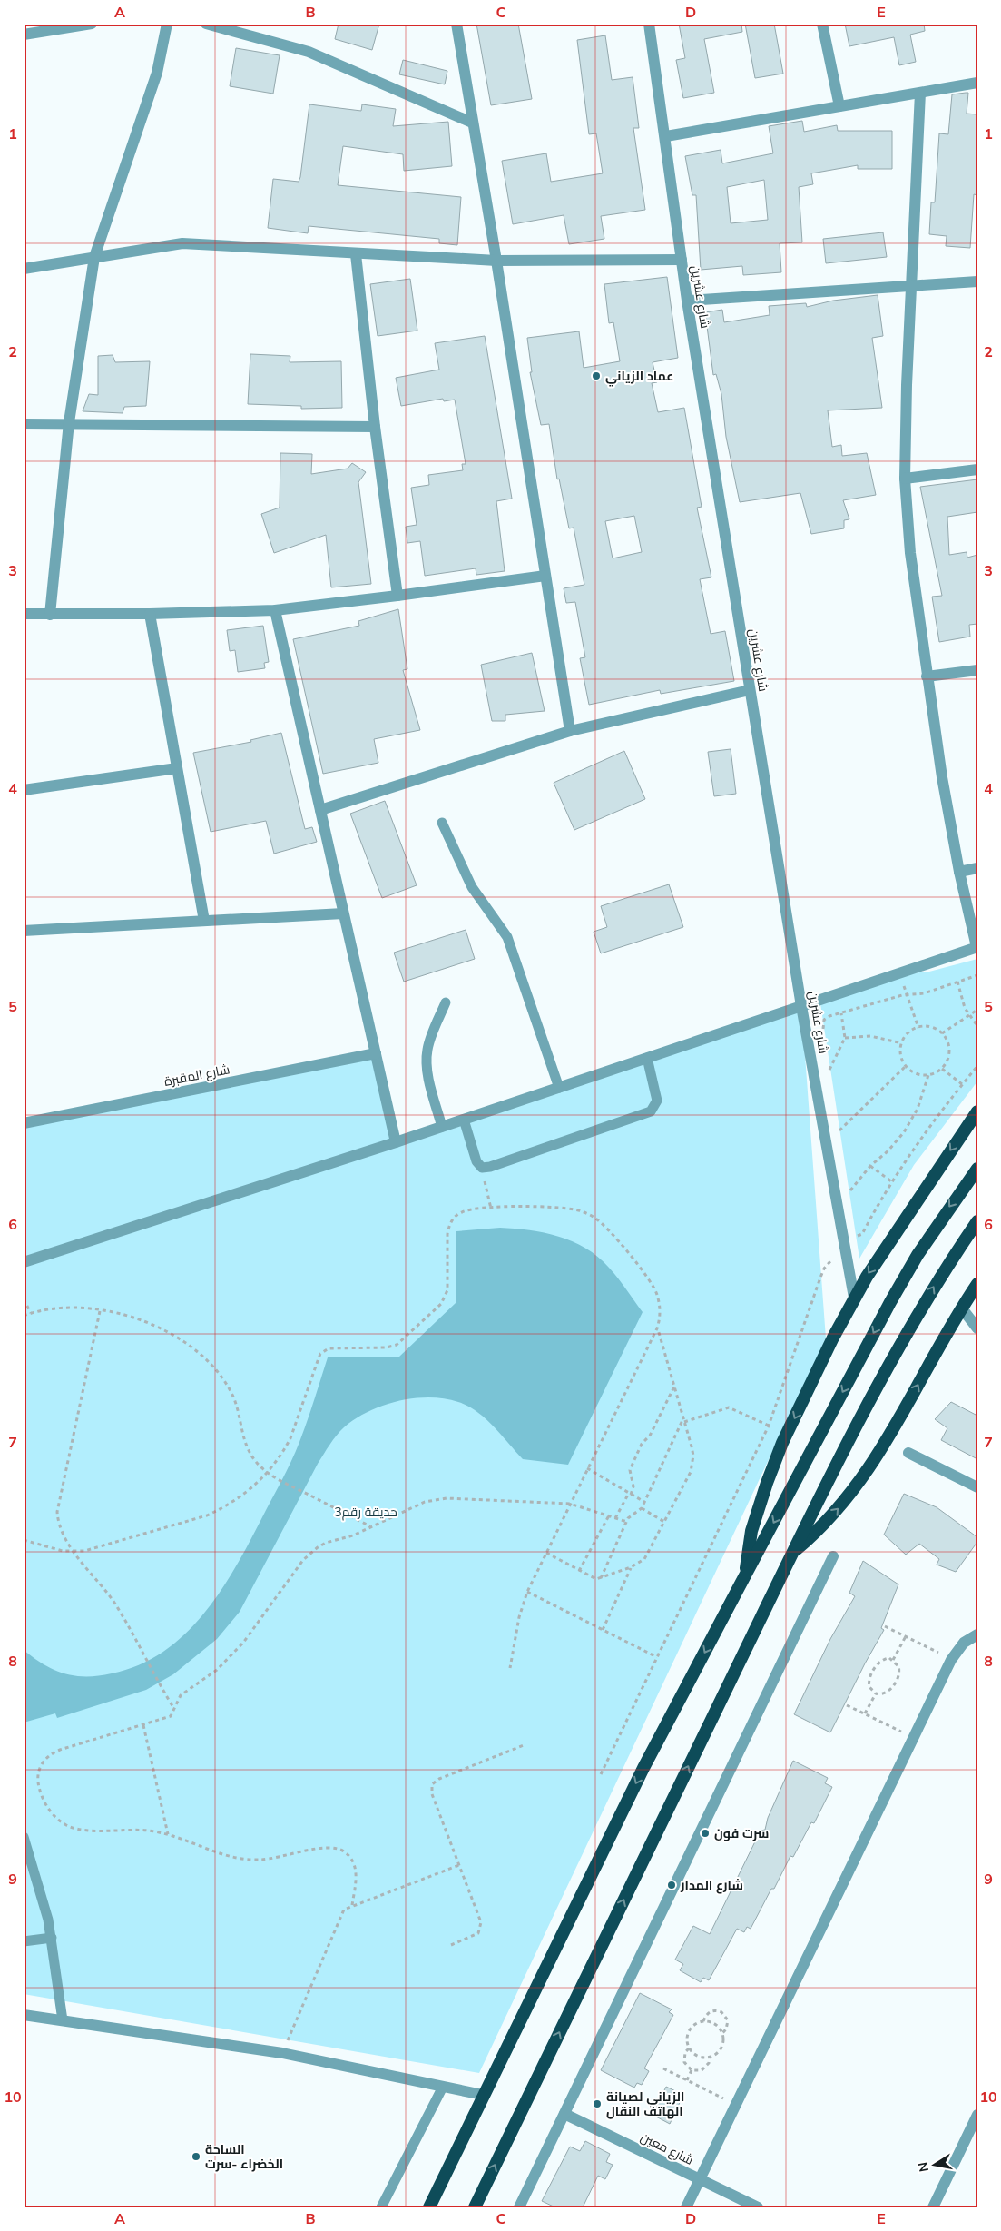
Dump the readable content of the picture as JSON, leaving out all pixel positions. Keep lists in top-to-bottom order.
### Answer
{
  "streets": {
    "street": ["شارع عشرين", "شارع المقبرة", "شارع معين"]
  },
  "parks": ["حديقة رقم3"],
  "places": [
    "عماد الزياني",
    "سرت فون",
    "شارع المدار",
    "الزياني لصيانة الهاتف النقال",
    "الساحة الخضراء -سرت"
  ],
  "north": "left",
  "grid": {
    "columns": [
      "A",
      "B",
      "C",
      "D",
      "E"
    ],
    "rows": [
      "1",
      "2",
      "3",
      "4",
      "5",
      "6",
      "7",
      "8",
      "9",
      "10"
    ]
  }
}
